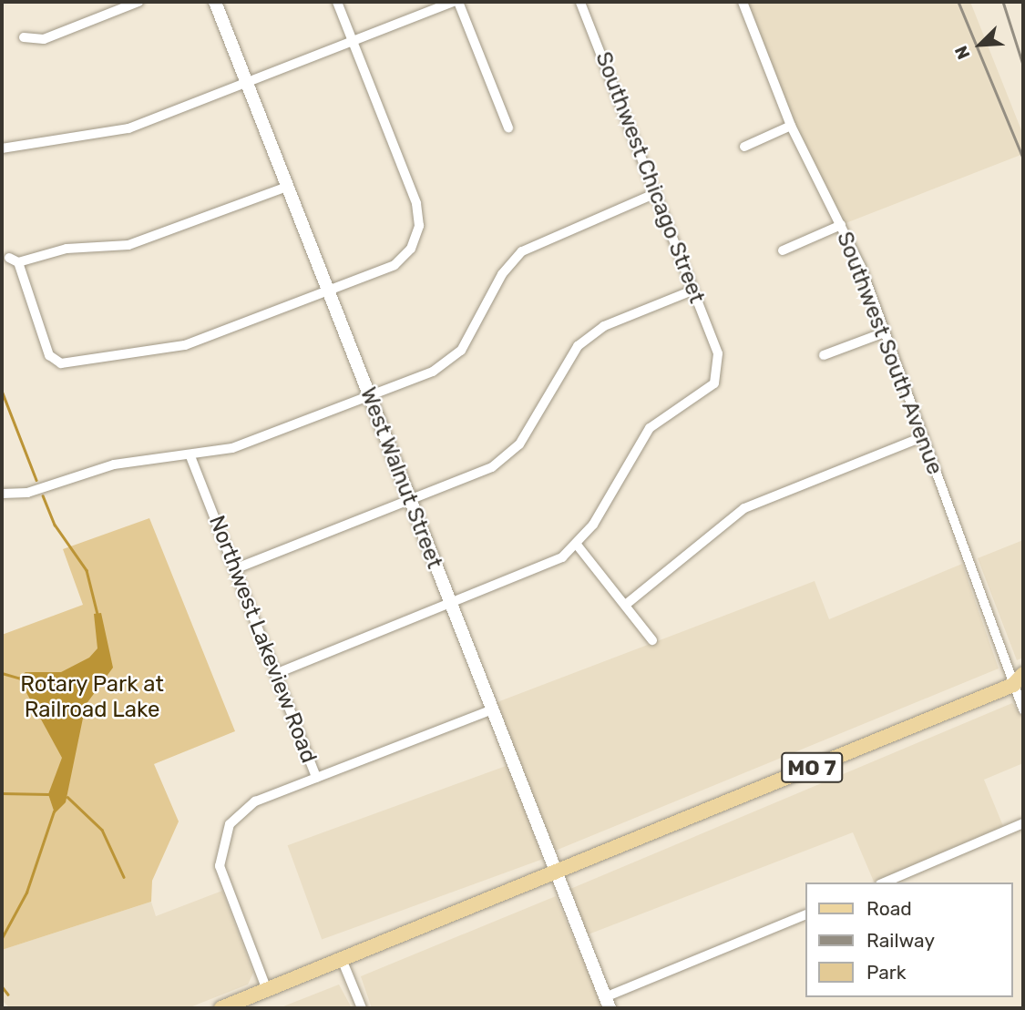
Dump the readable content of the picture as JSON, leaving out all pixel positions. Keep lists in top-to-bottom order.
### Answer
{
  "streets": {
    "main road": ["MO 7"],
    "street": [
      "Southwest Chicago Street",
      "Southwest South Avenue",
      "West Walnut Street",
      "Northwest Lakeview Road"
    ]
  },
  "crossings": [
    ["Southwest South Avenue", "MO 7"],
    ["West Walnut Street", "MO 7"],
    ["Northwest Lakeview Road", "MO 7"]
  ],
  "parks": ["Rotary Park at Railroad Lake"],
  "legend": ["Road", "Railway", "Park"],
  "north": "bottom left"
}
